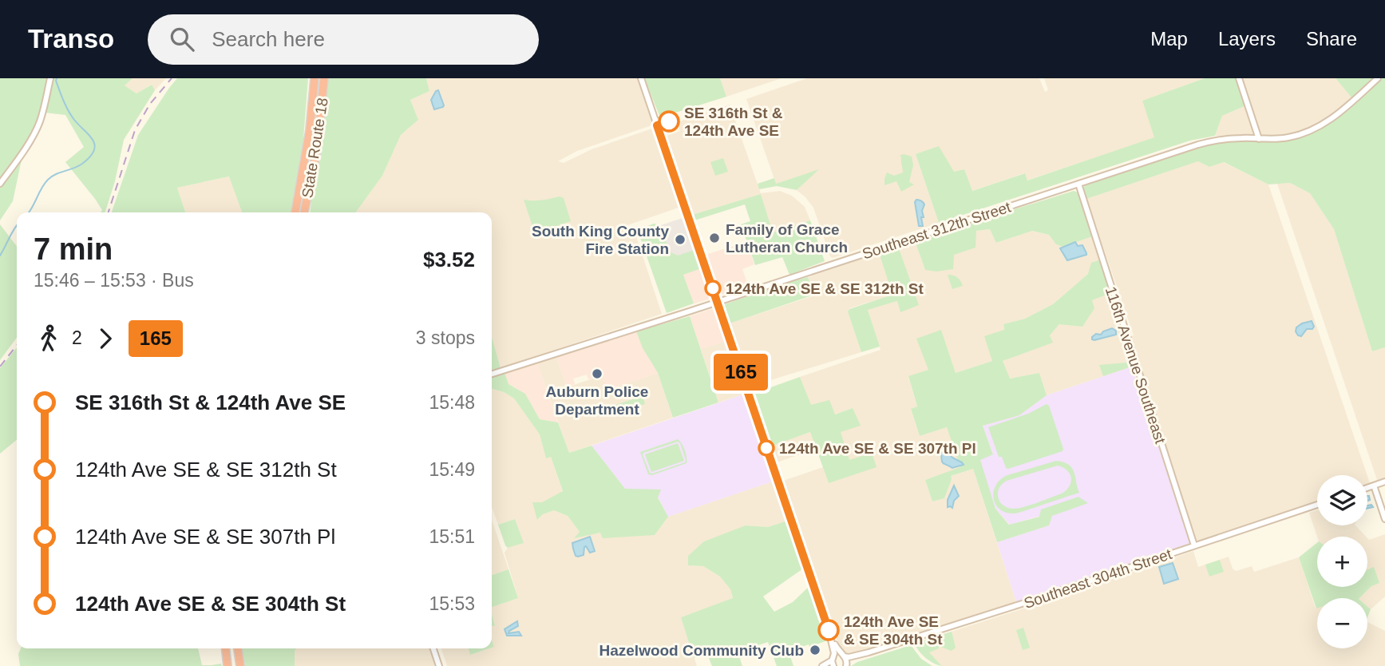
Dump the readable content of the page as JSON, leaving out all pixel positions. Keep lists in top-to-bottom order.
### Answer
{
  "streets": {
    "highway": ["State Route 18"],
    "street": ["Southeast 312th Street", "116th Avenue Southeast", "Southeast 304th Street"]
  },
  "crossings": [
    ["Southeast 312th Street", "116th Avenue Southeast"],
    ["116th Avenue Southeast", "Southeast 304th Street"]
  ],
  "places": [
    "SE 316th St & 124th Ave SE",
    "Family of Grace Lutheran Church",
    "South King County Fire Station",
    "124th Ave SE & SE 312th St",
    "Auburn Police Department",
    "124th Ave SE & SE 307th Pl",
    "124th Ave SE & SE 304th St",
    "Hazelwood Community Club"
  ],
  "lines": ["bus line 165"],
  "page": {
    "header": "Transo",
    "search": "Search here",
    "nav": ["Map", "Layers", "Share"],
    "on_map": "165",
    "heading": ["7 min", "15:46 – 15:53 · Bus", "$3.52"],
    "legs": ["2", "165", "3 stops"],
    "list": [
      {
        "name": "SE 316th St & 124th Ave SE",
        "value": "15:48"
      },
      {
        "name": "124th Ave SE & SE 312th St",
        "value": "15:49"
      },
      {
        "name": "124th Ave SE & SE 307th Pl",
        "value": "15:51"
      },
      {
        "name": "124th Ave SE & SE 304th St",
        "value": "15:53"
      }
    ],
    "map_buttons": ["+", "−"]
  }
}
